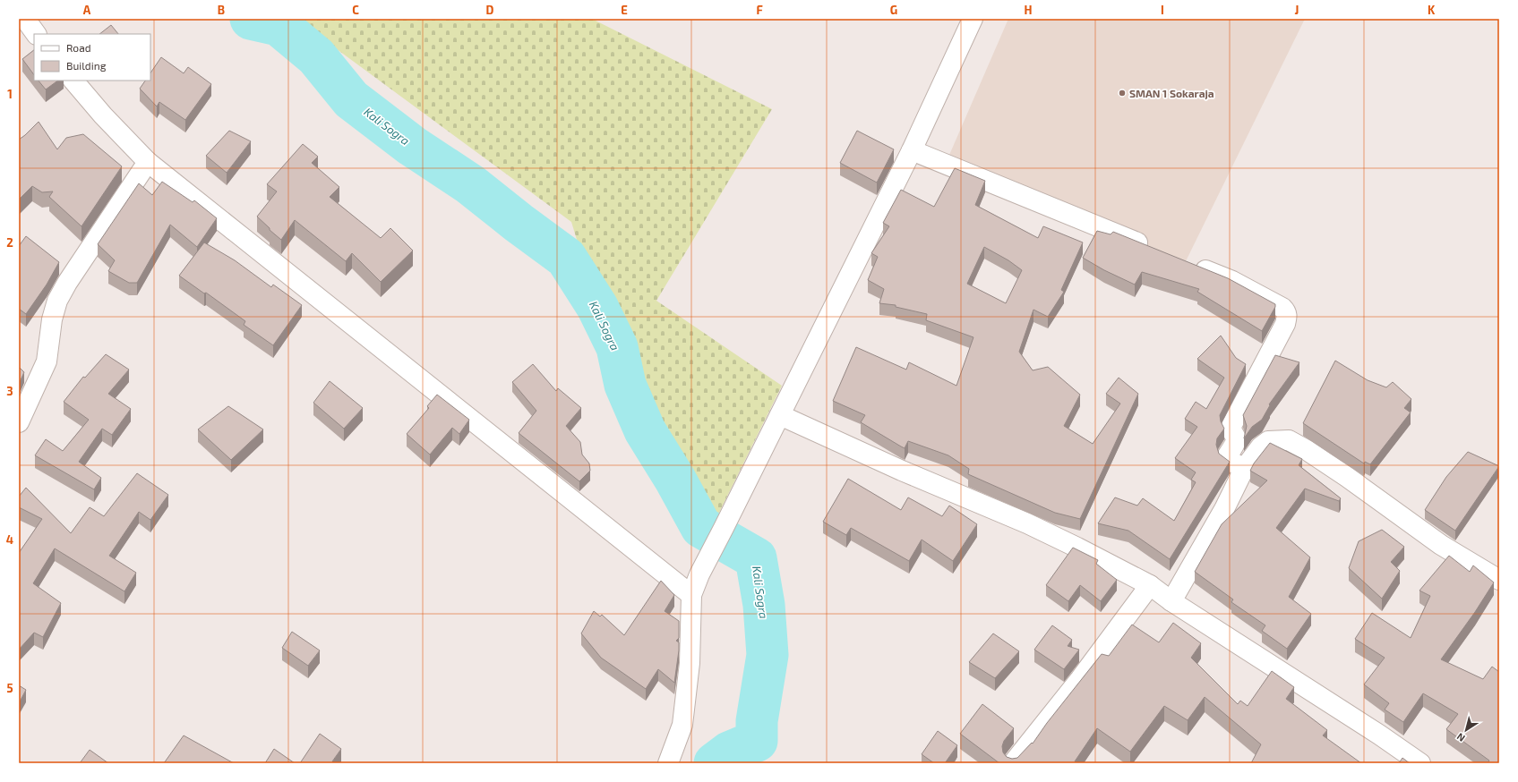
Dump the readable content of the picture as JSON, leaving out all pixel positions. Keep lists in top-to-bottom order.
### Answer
{
  "water": ["Kali Sogra"],
  "places": ["SMAN 1 Sokaraja"],
  "legend": ["Road", "Building"],
  "north": "bottom left",
  "grid": {
    "columns": [
      "A",
      "B",
      "C",
      "D",
      "E",
      "F",
      "G",
      "H",
      "I",
      "J",
      "K"
    ],
    "rows": [
      "1",
      "2",
      "3",
      "4",
      "5"
    ]
  }
}
